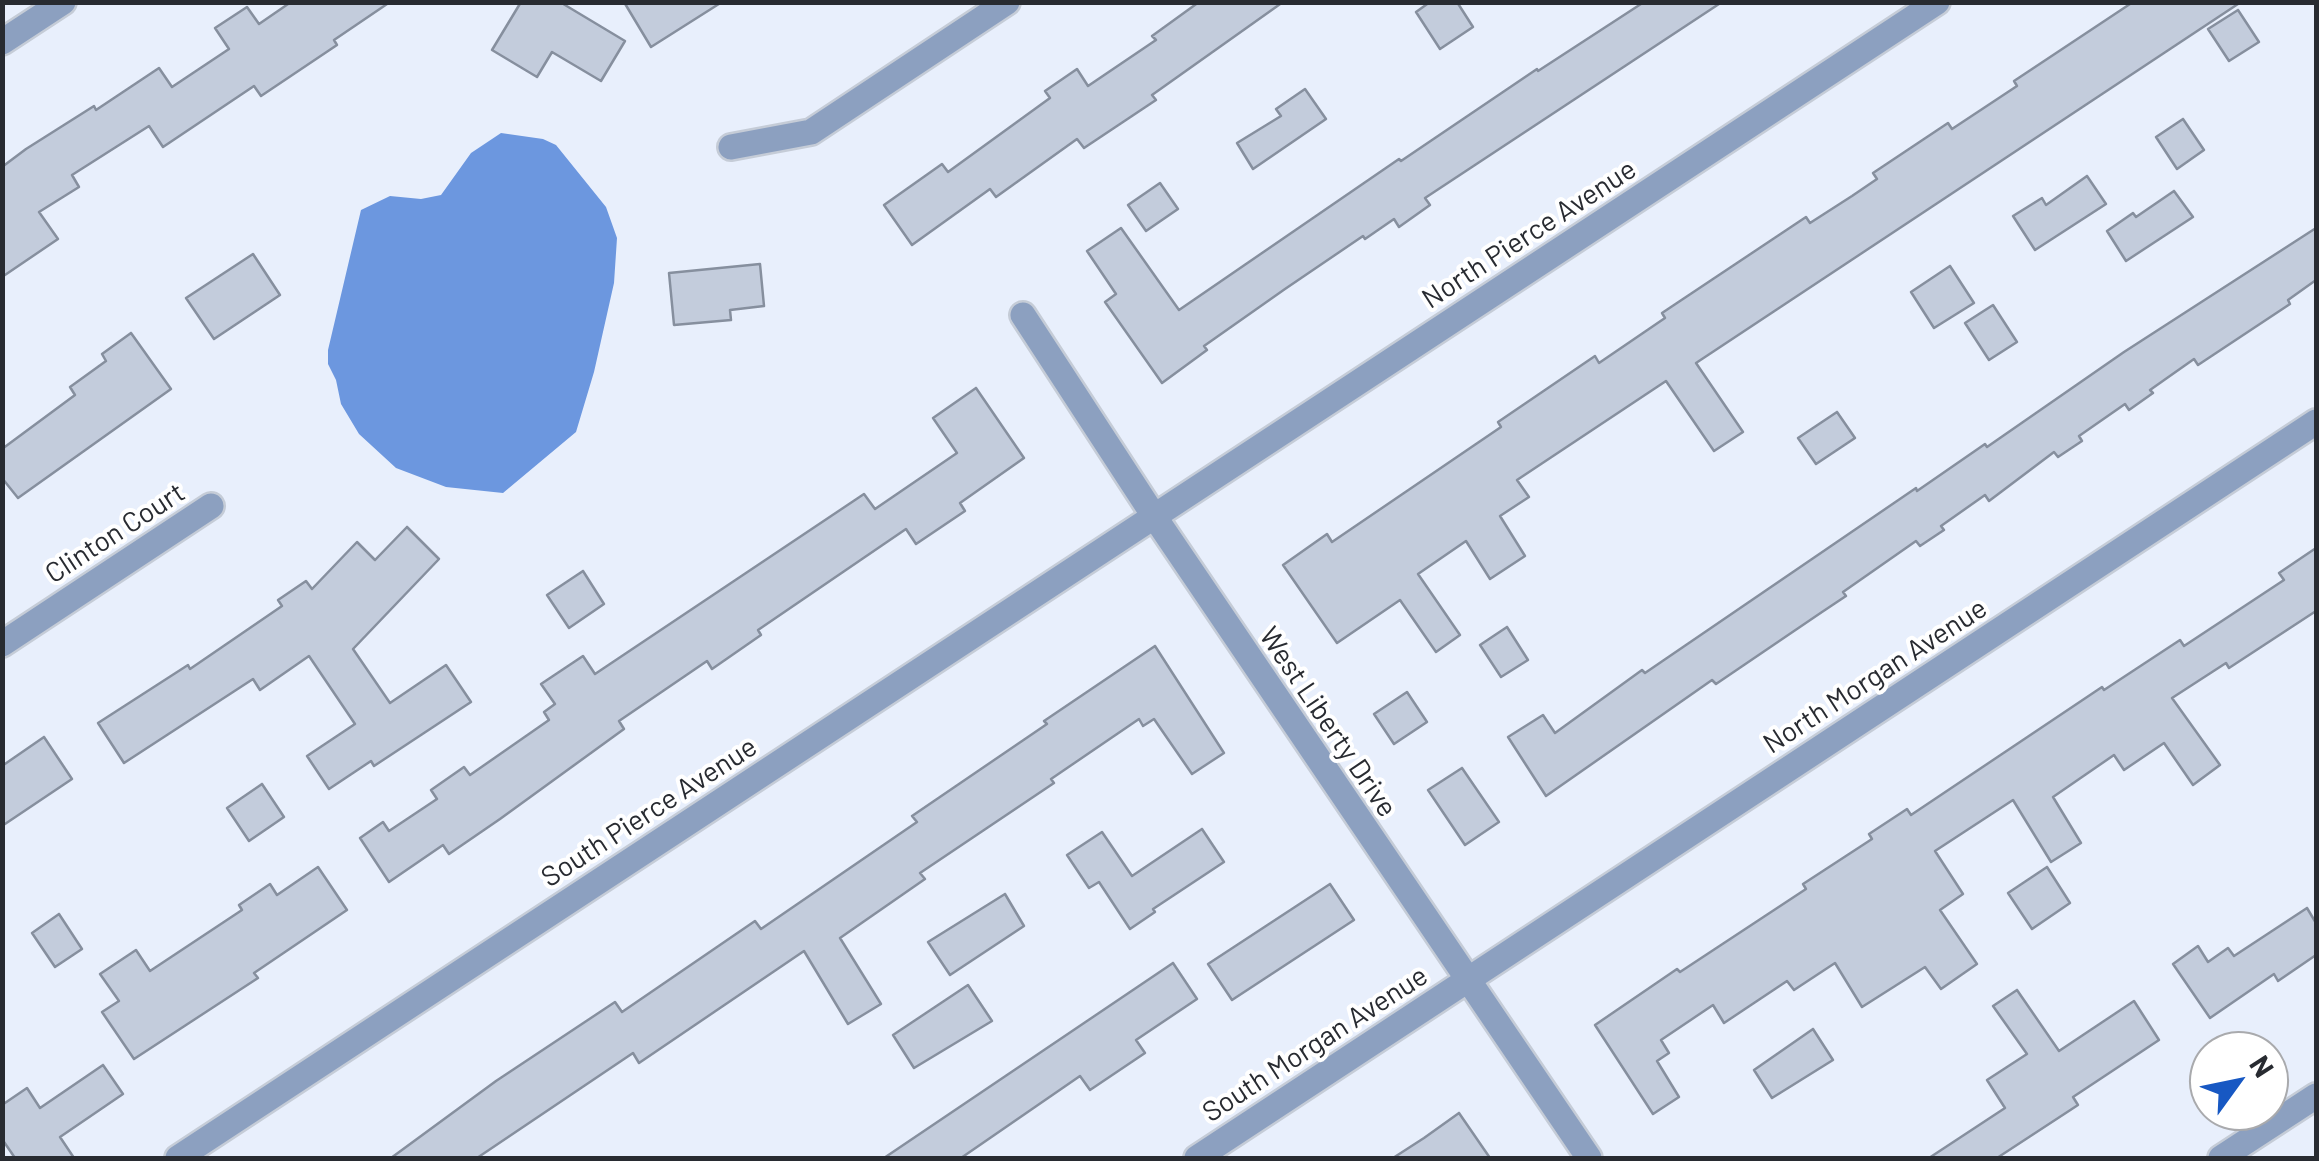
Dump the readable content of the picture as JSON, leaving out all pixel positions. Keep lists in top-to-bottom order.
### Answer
{
  "streets": {
    "street": [
      "North Pierce Avenue",
      "Clinton Court",
      "North Morgan Avenue",
      "West Liberty Drive",
      "South Pierce Avenue",
      "South Morgan Avenue"
    ]
  },
  "crossings": [
    ["North Pierce Avenue", "West Liberty Drive"],
    ["North Pierce Avenue", "South Pierce Avenue"],
    ["North Morgan Avenue", "West Liberty Drive"],
    ["North Morgan Avenue", "South Morgan Avenue"],
    ["West Liberty Drive", "South Pierce Avenue"],
    ["West Liberty Drive", "South Morgan Avenue"]
  ],
  "north": "top right"
}
